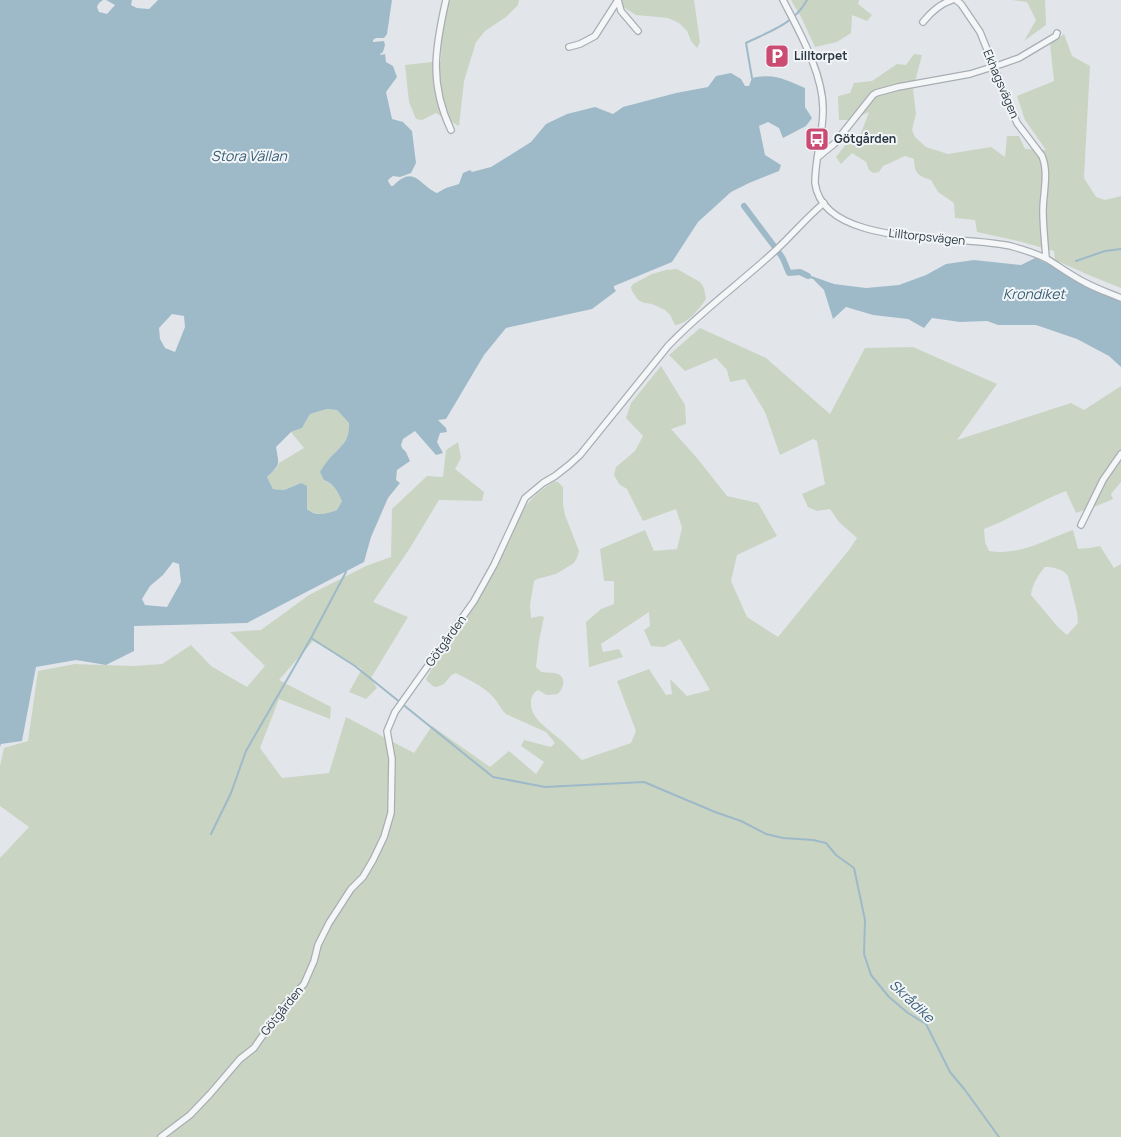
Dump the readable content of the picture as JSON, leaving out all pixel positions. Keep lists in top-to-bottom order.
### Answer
{
  "streets": {
    "street": ["Ekhagsvägen", "Lilltorpsvägen", "Götgården"]
  },
  "crossings": [
    ["Ekhagsvägen", "Lilltorpsvägen"],
    ["Lilltorpsvägen", "Götgården"]
  ],
  "water": ["Stora Vällan", "Krondiket", "Skrådike"],
  "places": {
    "parking": ["Lilltorpet"],
    "bus stop": ["Götgården"]
  }
}
